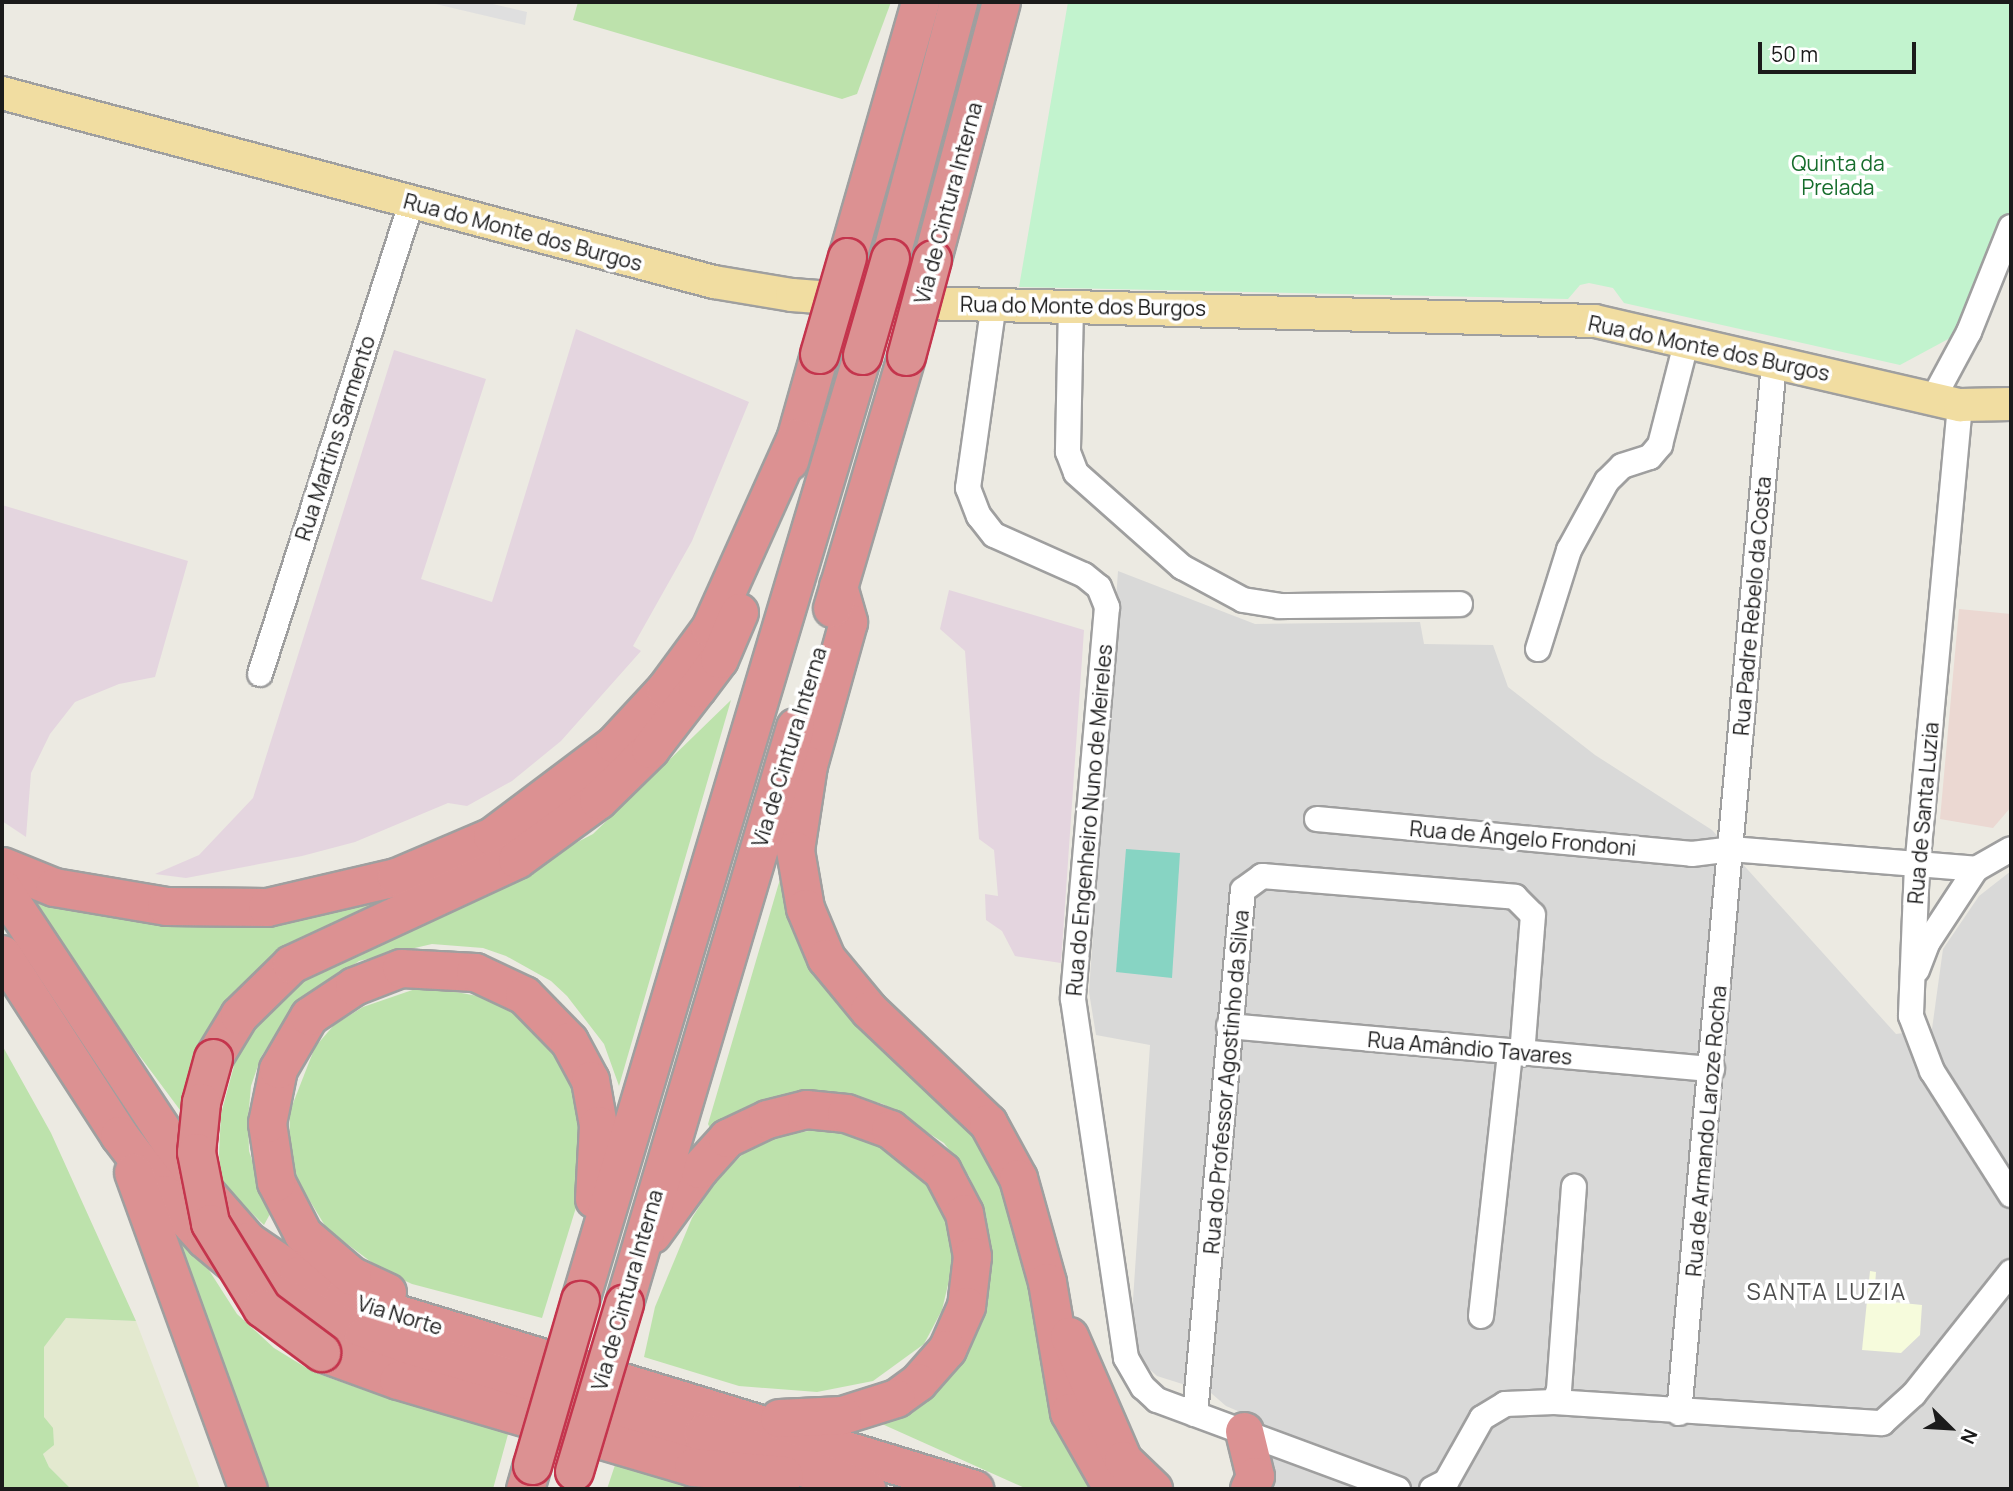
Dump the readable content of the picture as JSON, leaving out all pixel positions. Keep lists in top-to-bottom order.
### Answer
{
  "streets": {
    "highway": ["Via de Cintura Interna", "Via Norte"],
    "main road": ["Rua do Monte dos Burgos"],
    "street": [
      "Rua Martins Sarmento",
      "Rua Padre Rebelo da Costa",
      "Rua de Santa Luzia",
      "Rua do Engenheiro Nuno de Meireles",
      "Rua de Ângelo Frondoni",
      "Rua Amândio Tavares",
      "Rua do Professor Agostinho da Silva",
      "Rua de Armando Laroze Rocha"
    ]
  },
  "crossings": [
    ["Rua do Monte dos Burgos", "Rua Martins Sarmento"],
    ["Rua do Monte dos Burgos", "Rua Padre Rebelo da Costa"],
    ["Rua do Monte dos Burgos", "Rua de Santa Luzia"],
    ["Rua do Monte dos Burgos", "Rua do Engenheiro Nuno de Meireles"],
    ["Rua Padre Rebelo da Costa", "Rua de Ângelo Frondoni"],
    ["Rua Padre Rebelo da Costa", "Rua de Armando Laroze Rocha"],
    ["Rua de Santa Luzia", "Rua de Ângelo Frondoni"],
    ["Rua do Engenheiro Nuno de Meireles", "Rua do Professor Agostinho da Silva"],
    ["Rua de Ângelo Frondoni", "Rua de Armando Laroze Rocha"],
    ["Rua Amândio Tavares", "Rua do Professor Agostinho da Silva"],
    ["Rua Amândio Tavares", "Rua de Armando Laroze Rocha"]
  ],
  "districts": ["SANTA LUZIA"],
  "parks": ["Quinta da Prelada"],
  "scale_bar": "50 m",
  "north": "bottom right"
}
